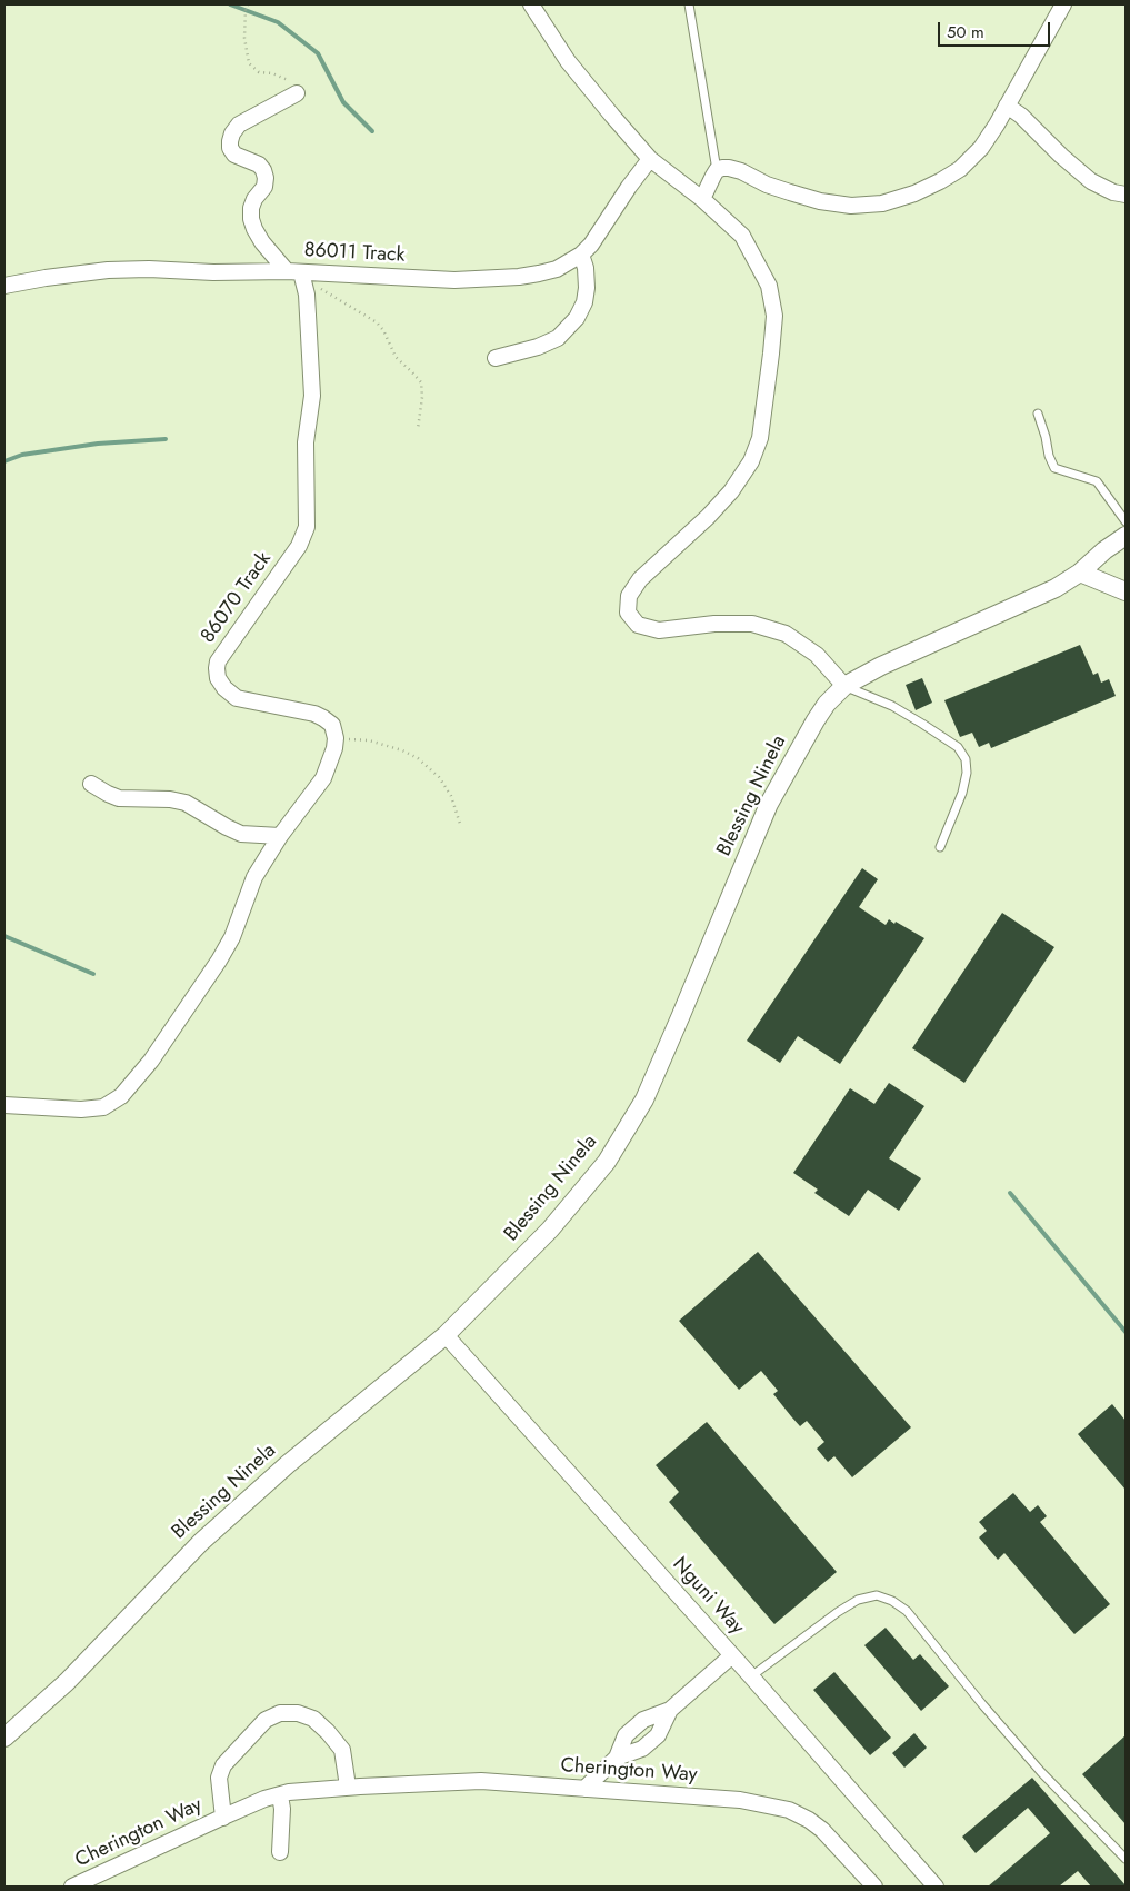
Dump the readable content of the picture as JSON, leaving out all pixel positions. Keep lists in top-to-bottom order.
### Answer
{
  "streets": {
    "street": [
      "86011 Track",
      "86070 Track",
      "Blessing Ninela",
      "Nguni Way",
      "Cherington Way"
    ]
  },
  "crossings": [
    ["86011 Track", "86070 Track"],
    ["Blessing Ninela", "Nguni Way"]
  ],
  "scale_bar": "50 m"
}
